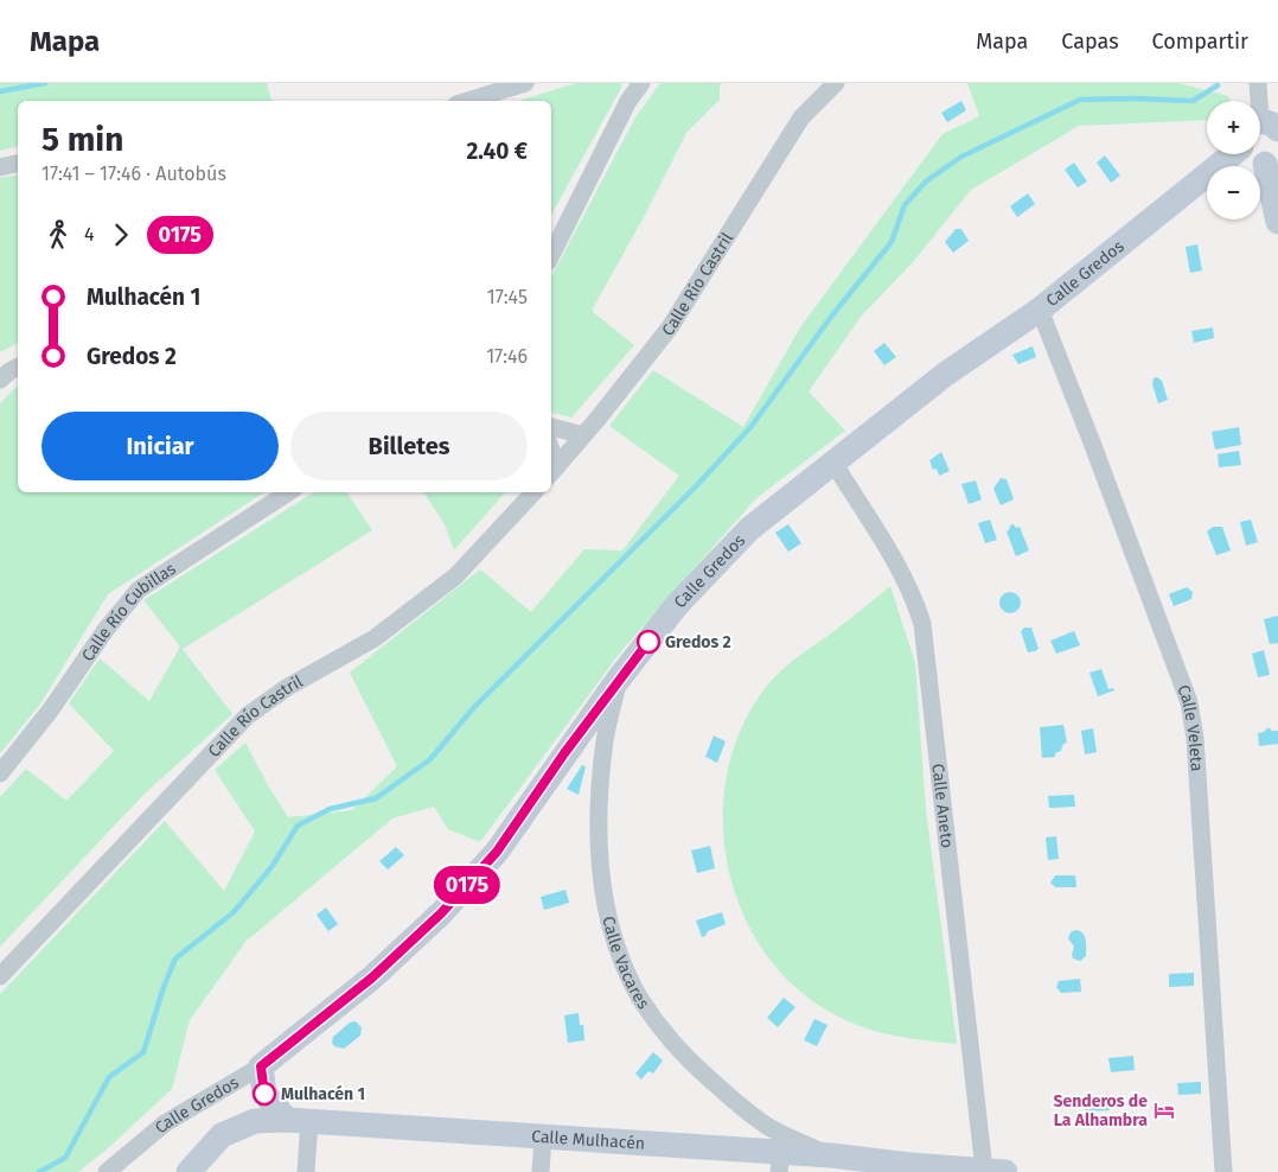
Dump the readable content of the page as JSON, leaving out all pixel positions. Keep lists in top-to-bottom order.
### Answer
{
  "streets": {
    "street": [
      "Calle Gredos",
      "Calle Río Castril",
      "Calle Río Cubillas",
      "Calle Veleta",
      "Calle Aneto",
      "Calle Vacares",
      "Calle Mulhacén"
    ]
  },
  "crossings": [
    ["Calle Gredos", "Calle Veleta"],
    ["Calle Gredos", "Calle Aneto"],
    ["Calle Gredos", "Calle Vacares"],
    ["Calle Aneto", "Calle Mulhacén"],
    ["Calle Vacares", "Calle Mulhacén"]
  ],
  "places": {
    "other": ["Gredos 2", "Mulhacén 1"],
    "hotel": ["Senderos de La Alhambra"]
  },
  "lines": ["bus line 0175"],
  "page": {
    "header": "Mapa",
    "nav": ["Mapa", "Capas", "Compartir"],
    "on_map": "0175",
    "map_buttons": ["+", "−"],
    "heading": ["5 min", "17:41 – 17:46 · Autobús", "2.40 €"],
    "legs": ["4", "0175"],
    "list": [
      {
        "name": "Mulhacén 1",
        "value": "17:45"
      },
      {
        "name": "Gredos 2",
        "value": "17:46"
      }
    ],
    "buttons": ["Iniciar", "Billetes"]
  }
}
